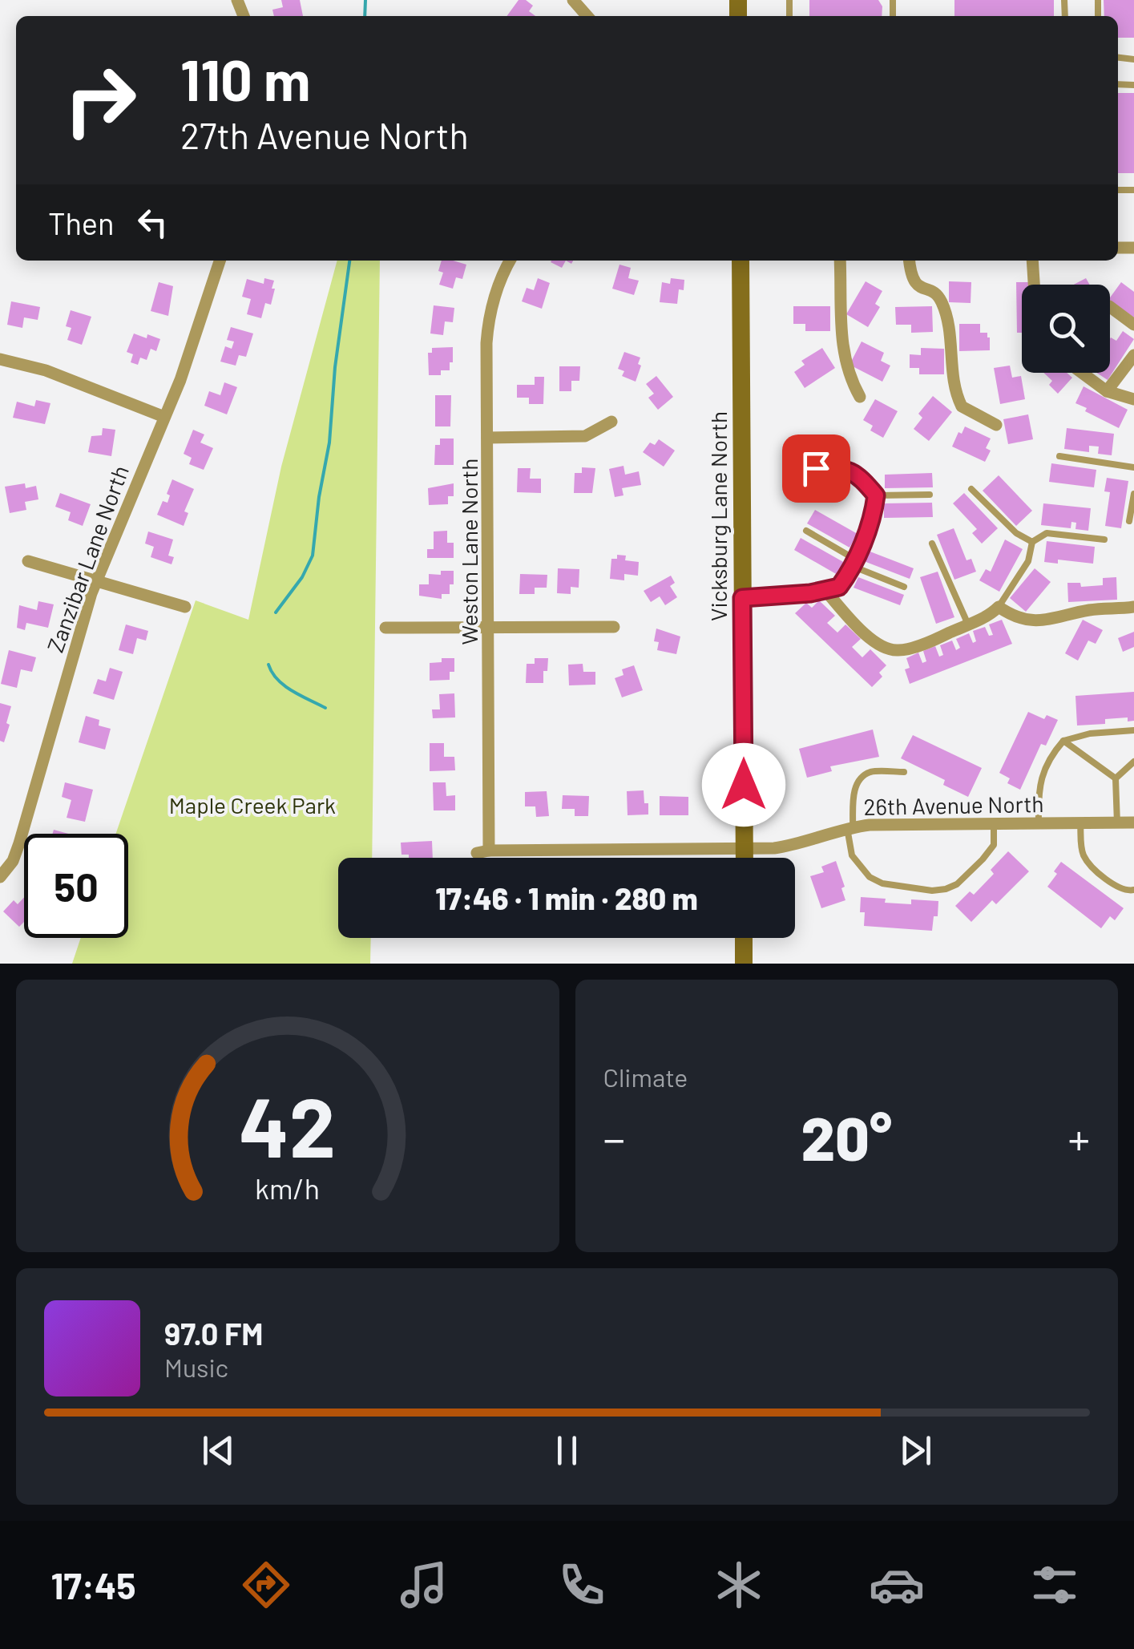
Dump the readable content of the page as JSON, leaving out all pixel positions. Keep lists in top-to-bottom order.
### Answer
{
  "streets": {
    "main road": ["Vicksburg Lane North"],
    "street": ["Weston Lane North", "Zanzibar Lane North", "26th Avenue North"]
  },
  "crossings": [
    ["Vicksburg Lane North", "26th Avenue North"],
    ["Weston Lane North", "26th Avenue North"]
  ],
  "parks": ["Maple Creek Park"],
  "page": {
    "turn": ["110 m", "27th Avenue North"],
    "then": "Then",
    "limit": "50",
    "trip": "17:46 · 1 min · 280 m",
    "tile": "Climate",
    "heat": ["−", "20°", "+"],
    "song": ["97.0 FM", "Music"],
    "tabs": "17:45",
    "gauge": ["42", "km/h"]
  }
}
